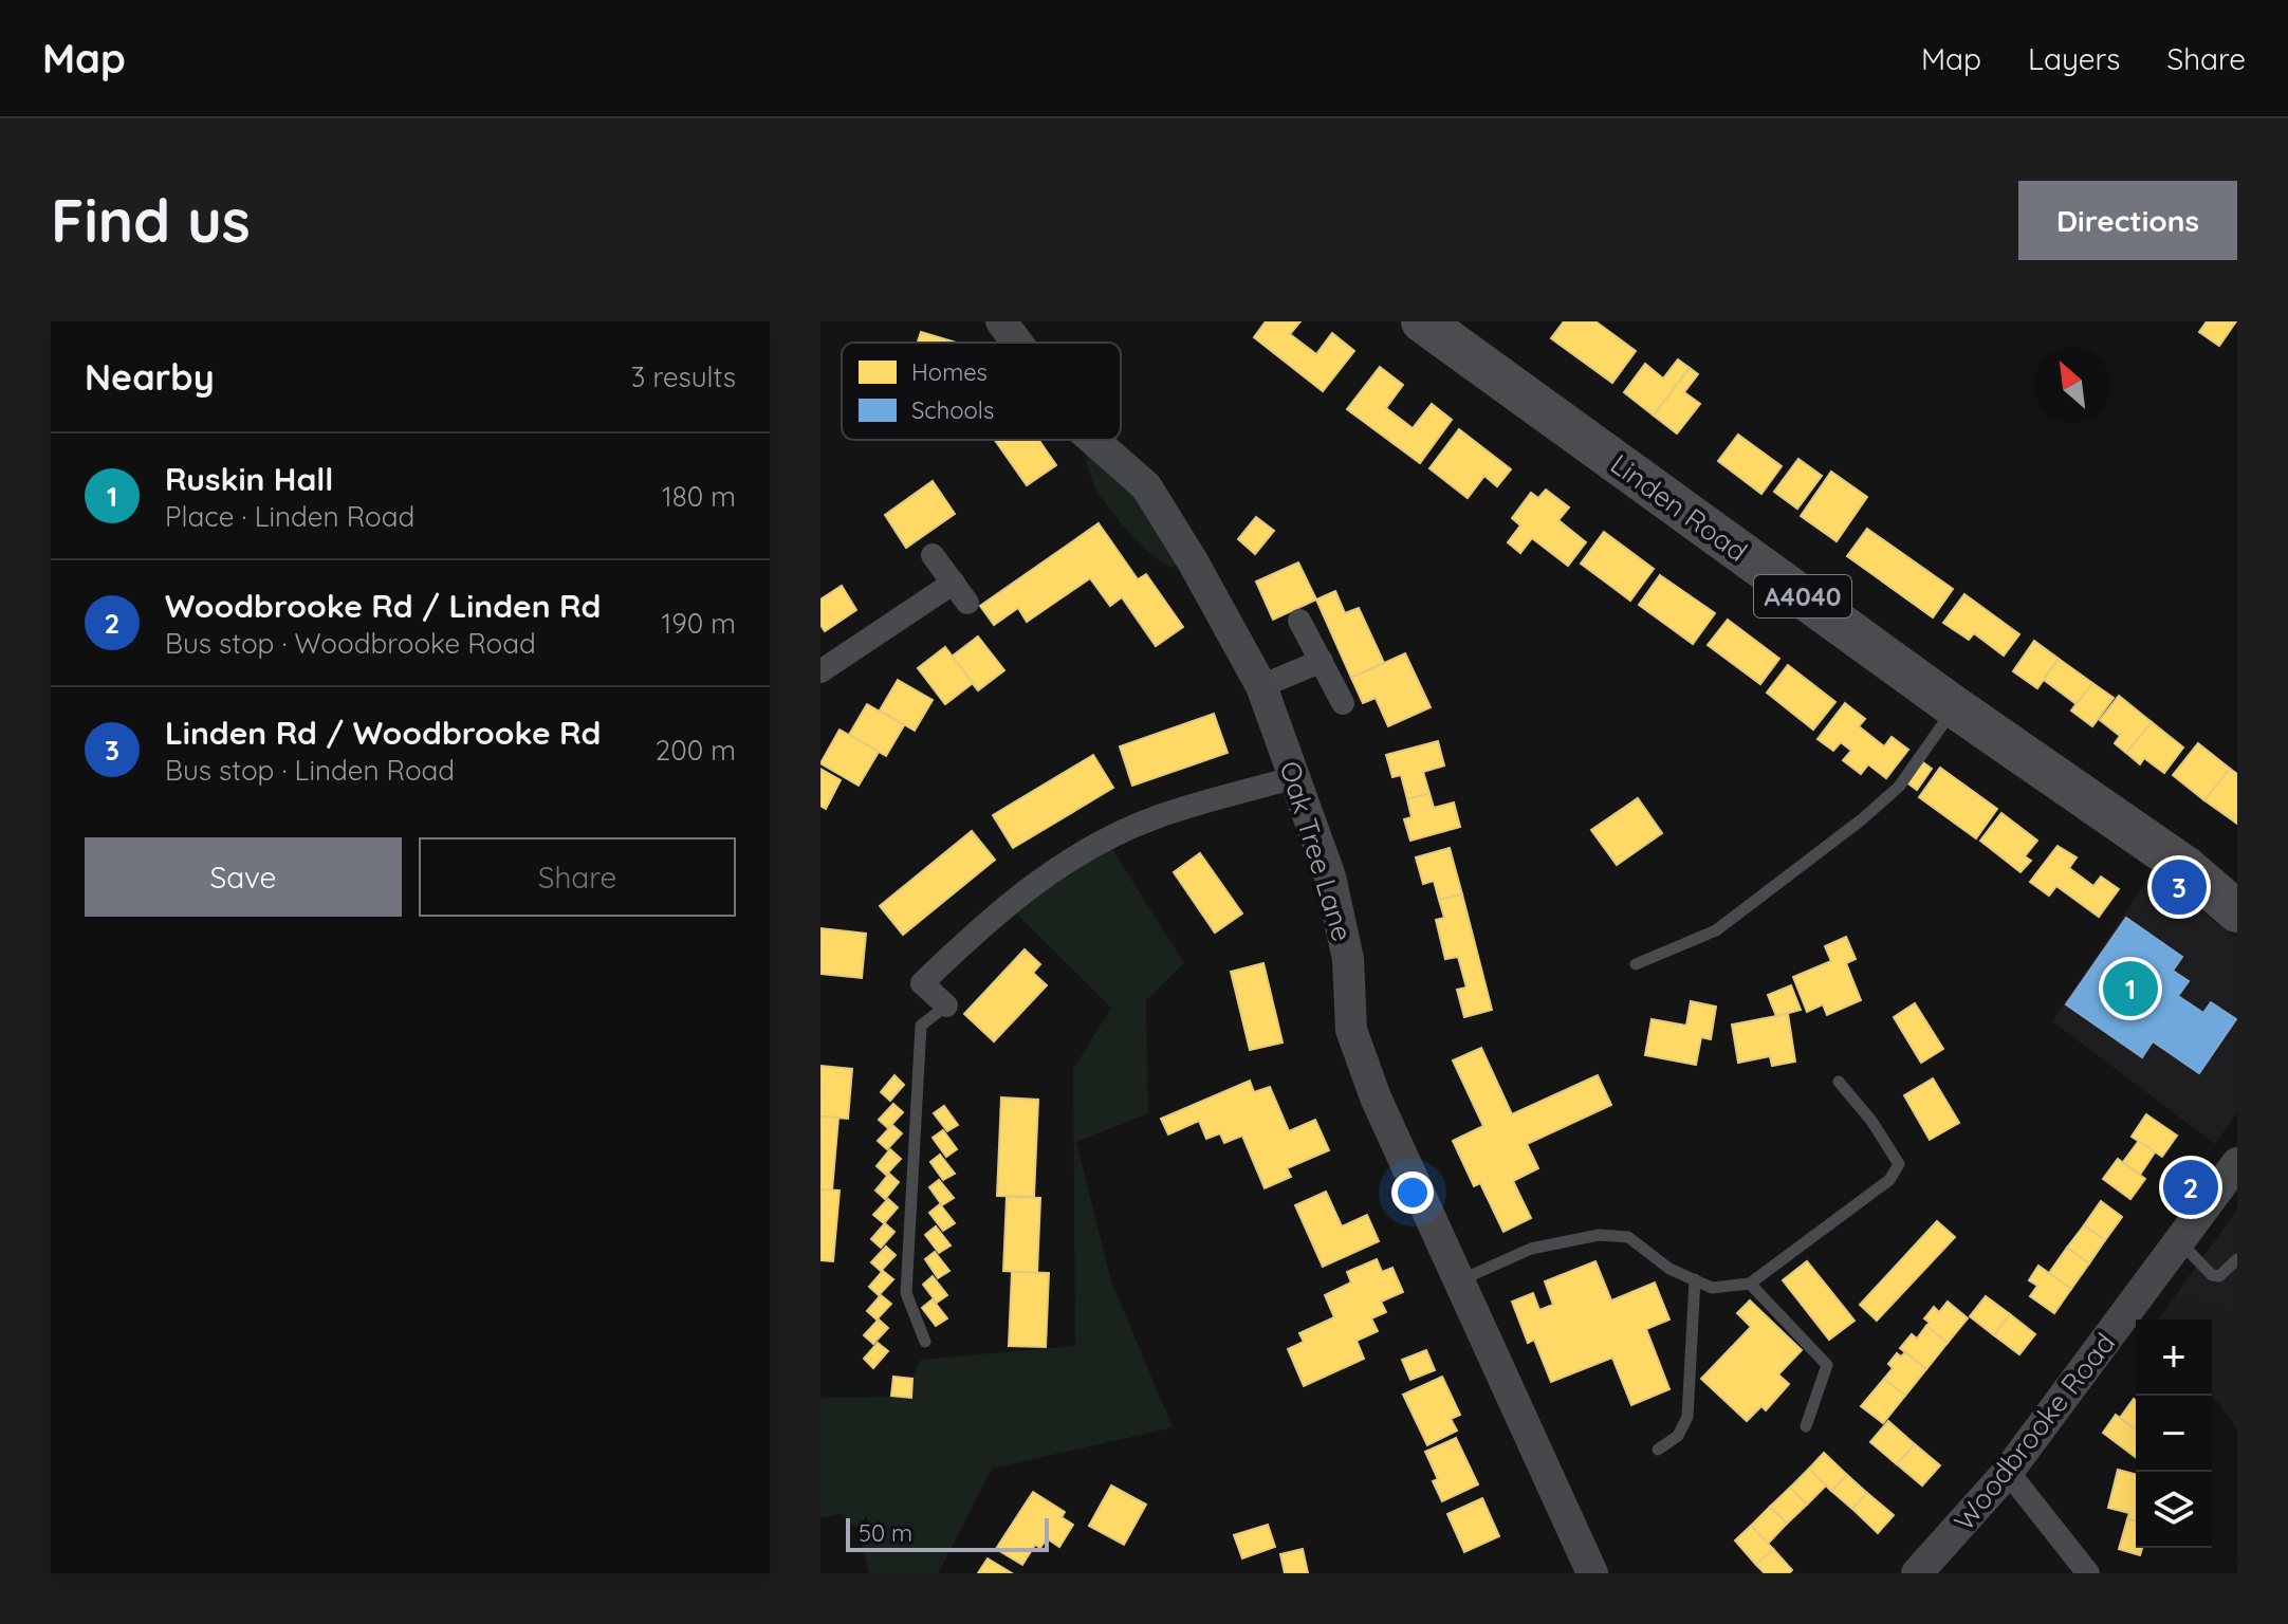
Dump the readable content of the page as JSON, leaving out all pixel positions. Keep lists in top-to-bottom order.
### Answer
{
  "streets": {
    "highway": ["Linden Road", "A4040"],
    "street": ["Oak Tree Lane", "Woodbrooke Road"]
  },
  "legend": ["Homes", "Schools"],
  "scale_bar": "50 m",
  "north": "top left",
  "page": {
    "header": "Map",
    "nav": ["Map", "Layers", "Share"],
    "buttons": [
      "Directions",
      ["Save", "Share"]
    ],
    "title": "Find us",
    "heading": ["Nearby", "3 results"],
    "list": [
      {
        "mark": "1",
        "name": "Ruskin Hall",
        "note": "Place · Linden Road",
        "value": "180 m"
      },
      {
        "mark": "2",
        "name": "Woodbrooke Rd / Linden Rd",
        "note": "Bus stop · Woodbrooke Road",
        "value": "190 m"
      },
      {
        "mark": "3",
        "name": "Linden Rd / Woodbrooke Rd",
        "note": "Bus stop · Linden Road",
        "value": "200 m"
      }
    ],
    "pins": ["3", "1", "2"],
    "map_buttons": ["+", "−"],
    "scale": "50 m"
  }
}
